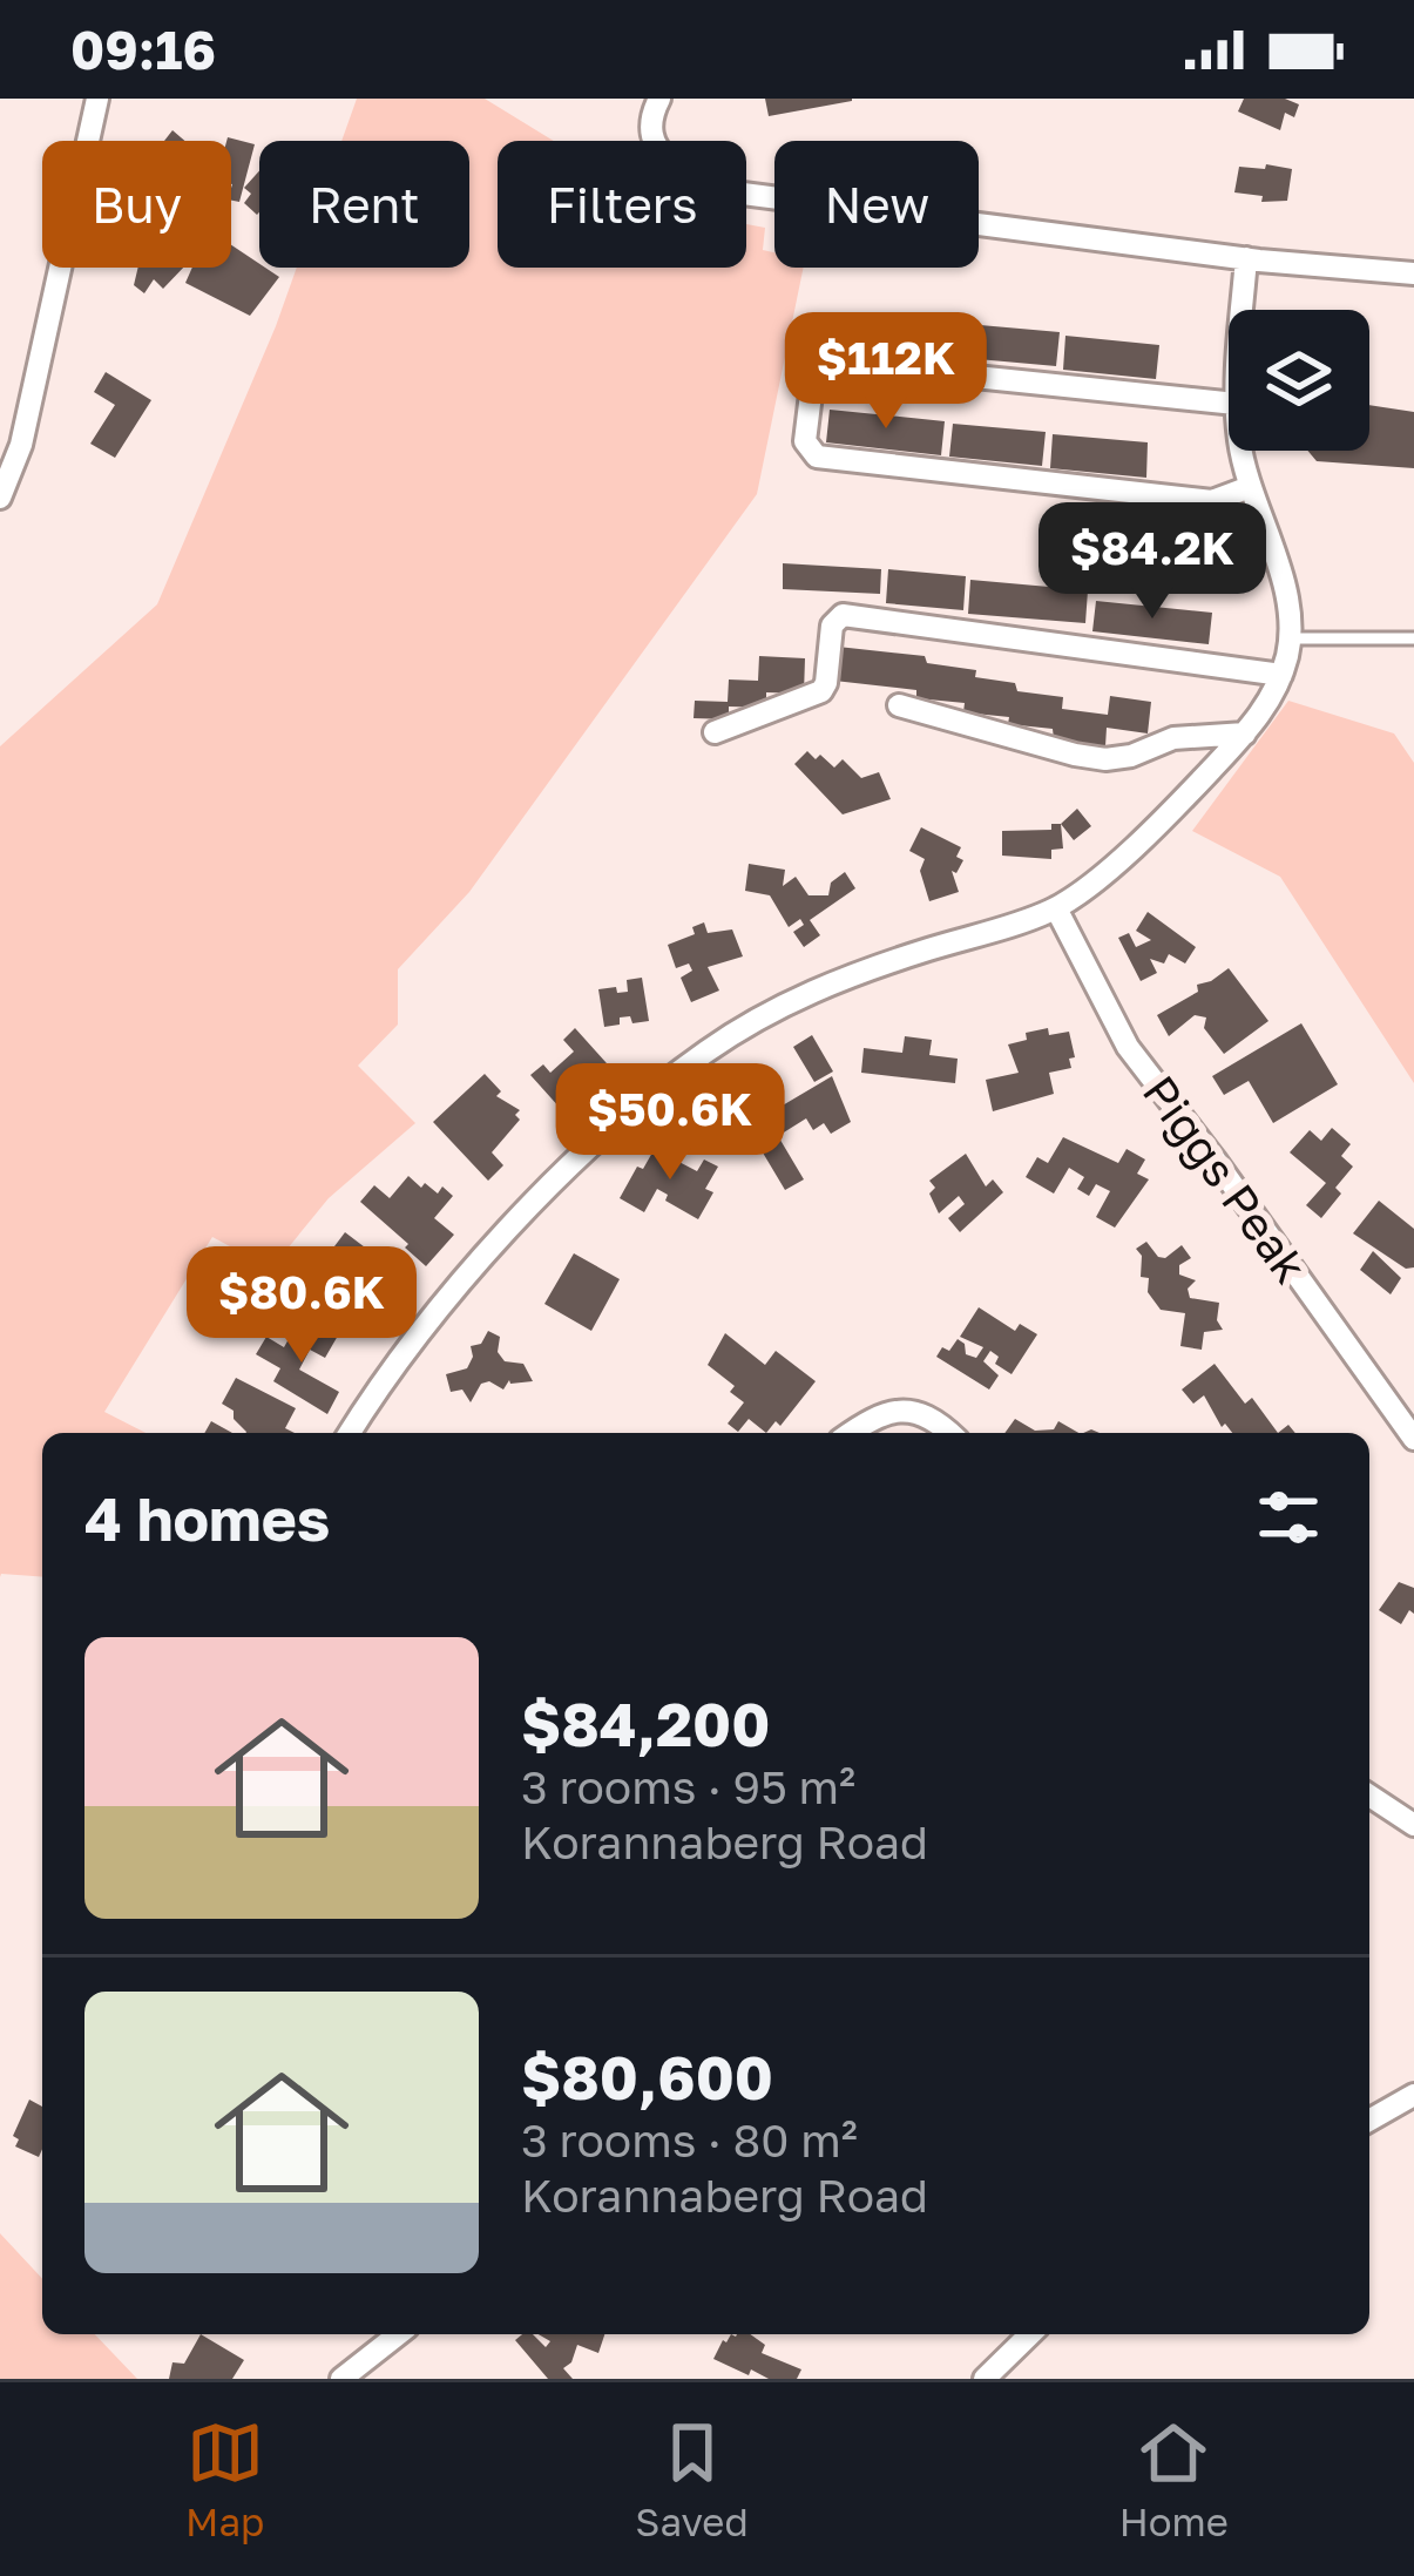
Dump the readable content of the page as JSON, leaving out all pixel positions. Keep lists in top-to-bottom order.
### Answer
{
  "streets": {
    "street": ["Piggs Peak"]
  },
  "page": {
    "status": "09:16",
    "chip": [
      "Buy",
      "Rent",
      "Filters",
      "New"
    ],
    "price": [
      "$112K",
      "$84.2K",
      "$50.6K",
      "$80.6K"
    ],
    "heading": "4 homes",
    "list": [
      {
        "name": "$84,200",
        "note": "3 rooms · 95 m² · Korannaberg Road"
      },
      {
        "name": "$80,600",
        "note": "3 rooms · 80 m² · Korannaberg Road"
      }
    ],
    "tabs": ["Map", "Saved", "Home"]
  }
}
